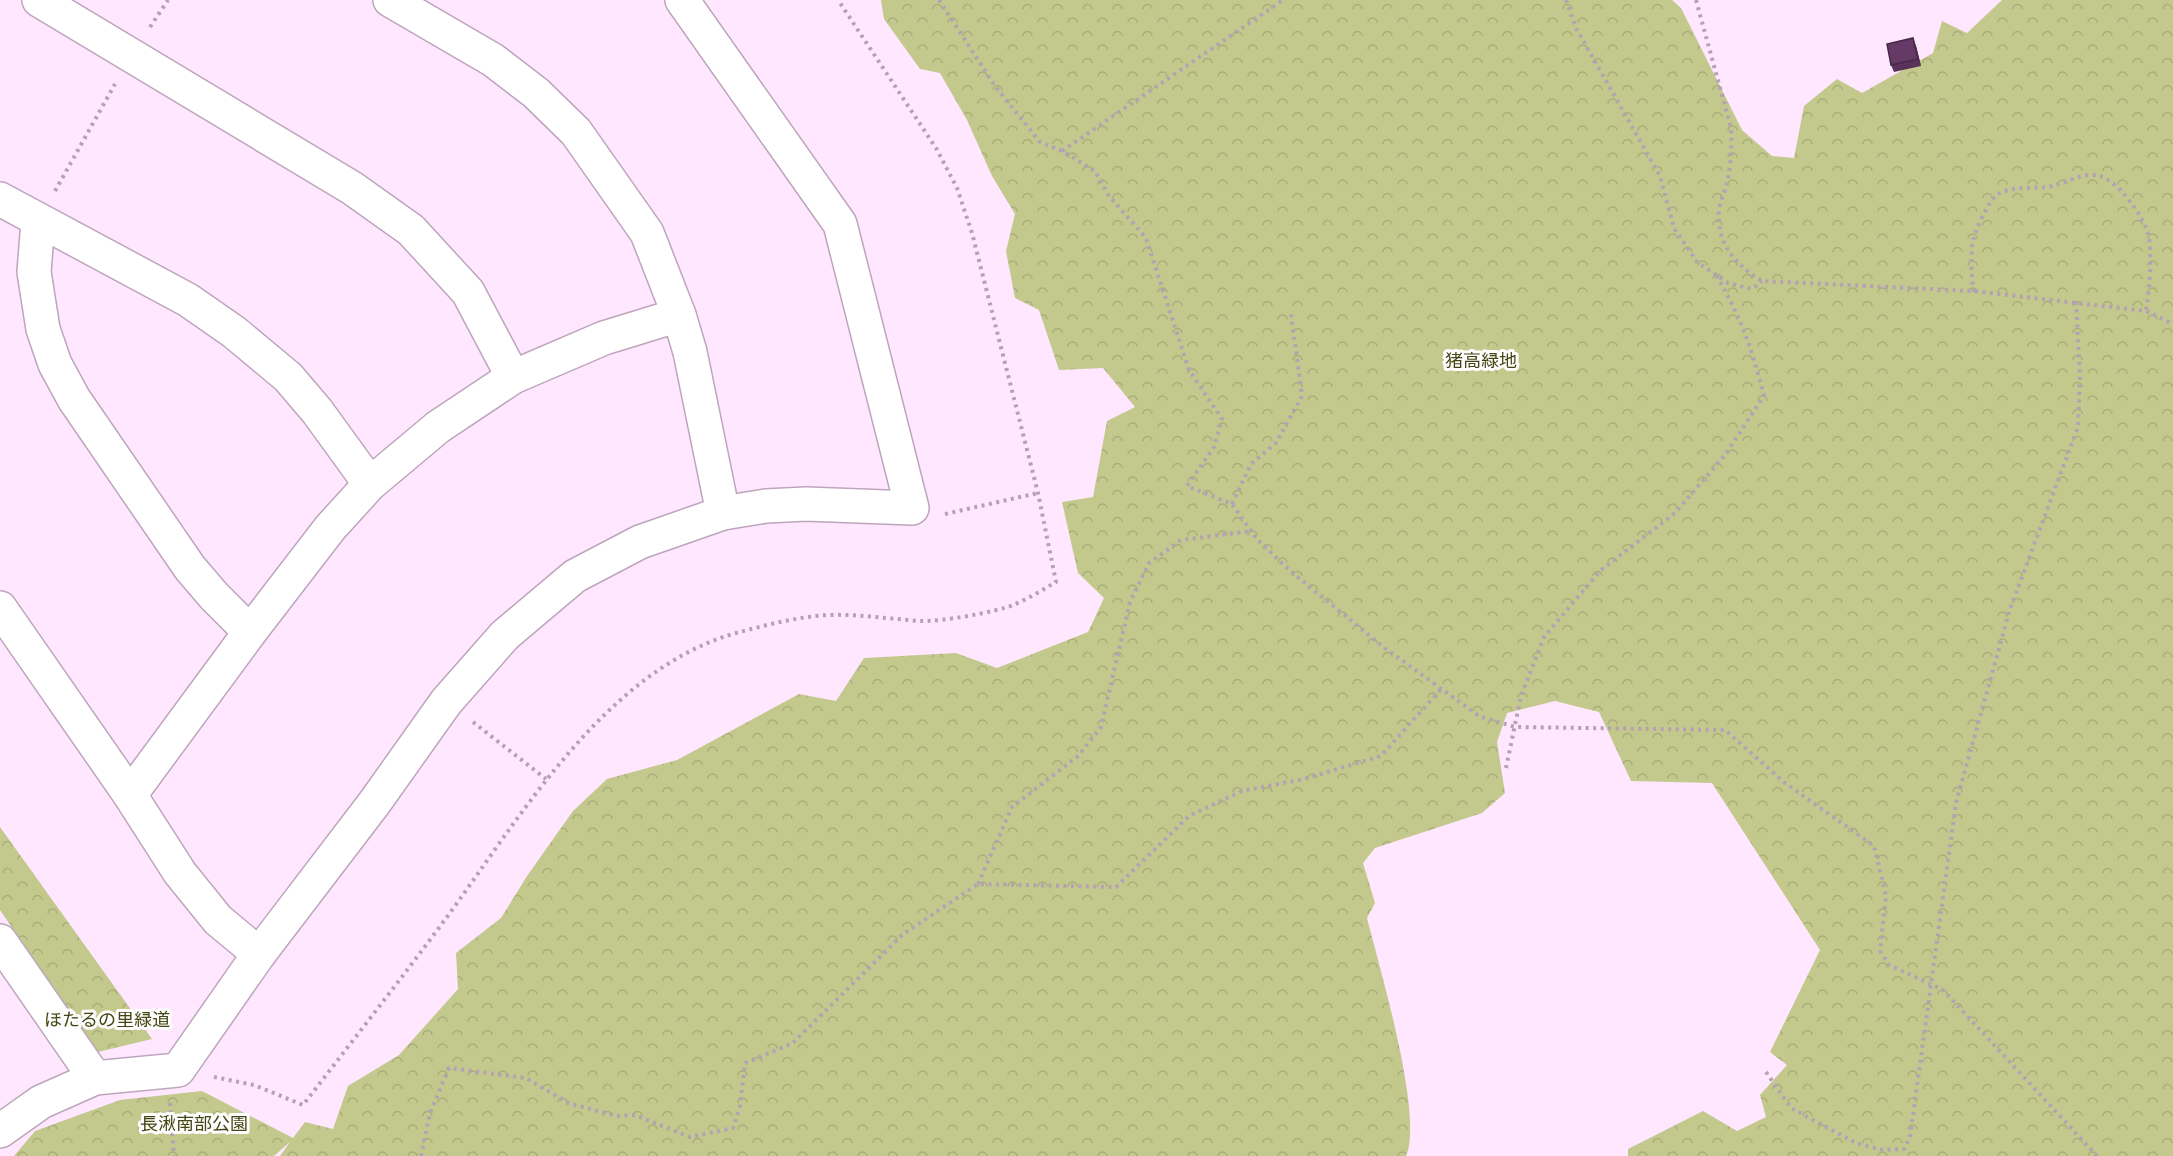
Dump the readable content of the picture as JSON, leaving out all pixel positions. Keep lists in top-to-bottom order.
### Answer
{
  "parks": ["猪高緑地", "ほたるの里緑道", "長湫南部公園"]
}
